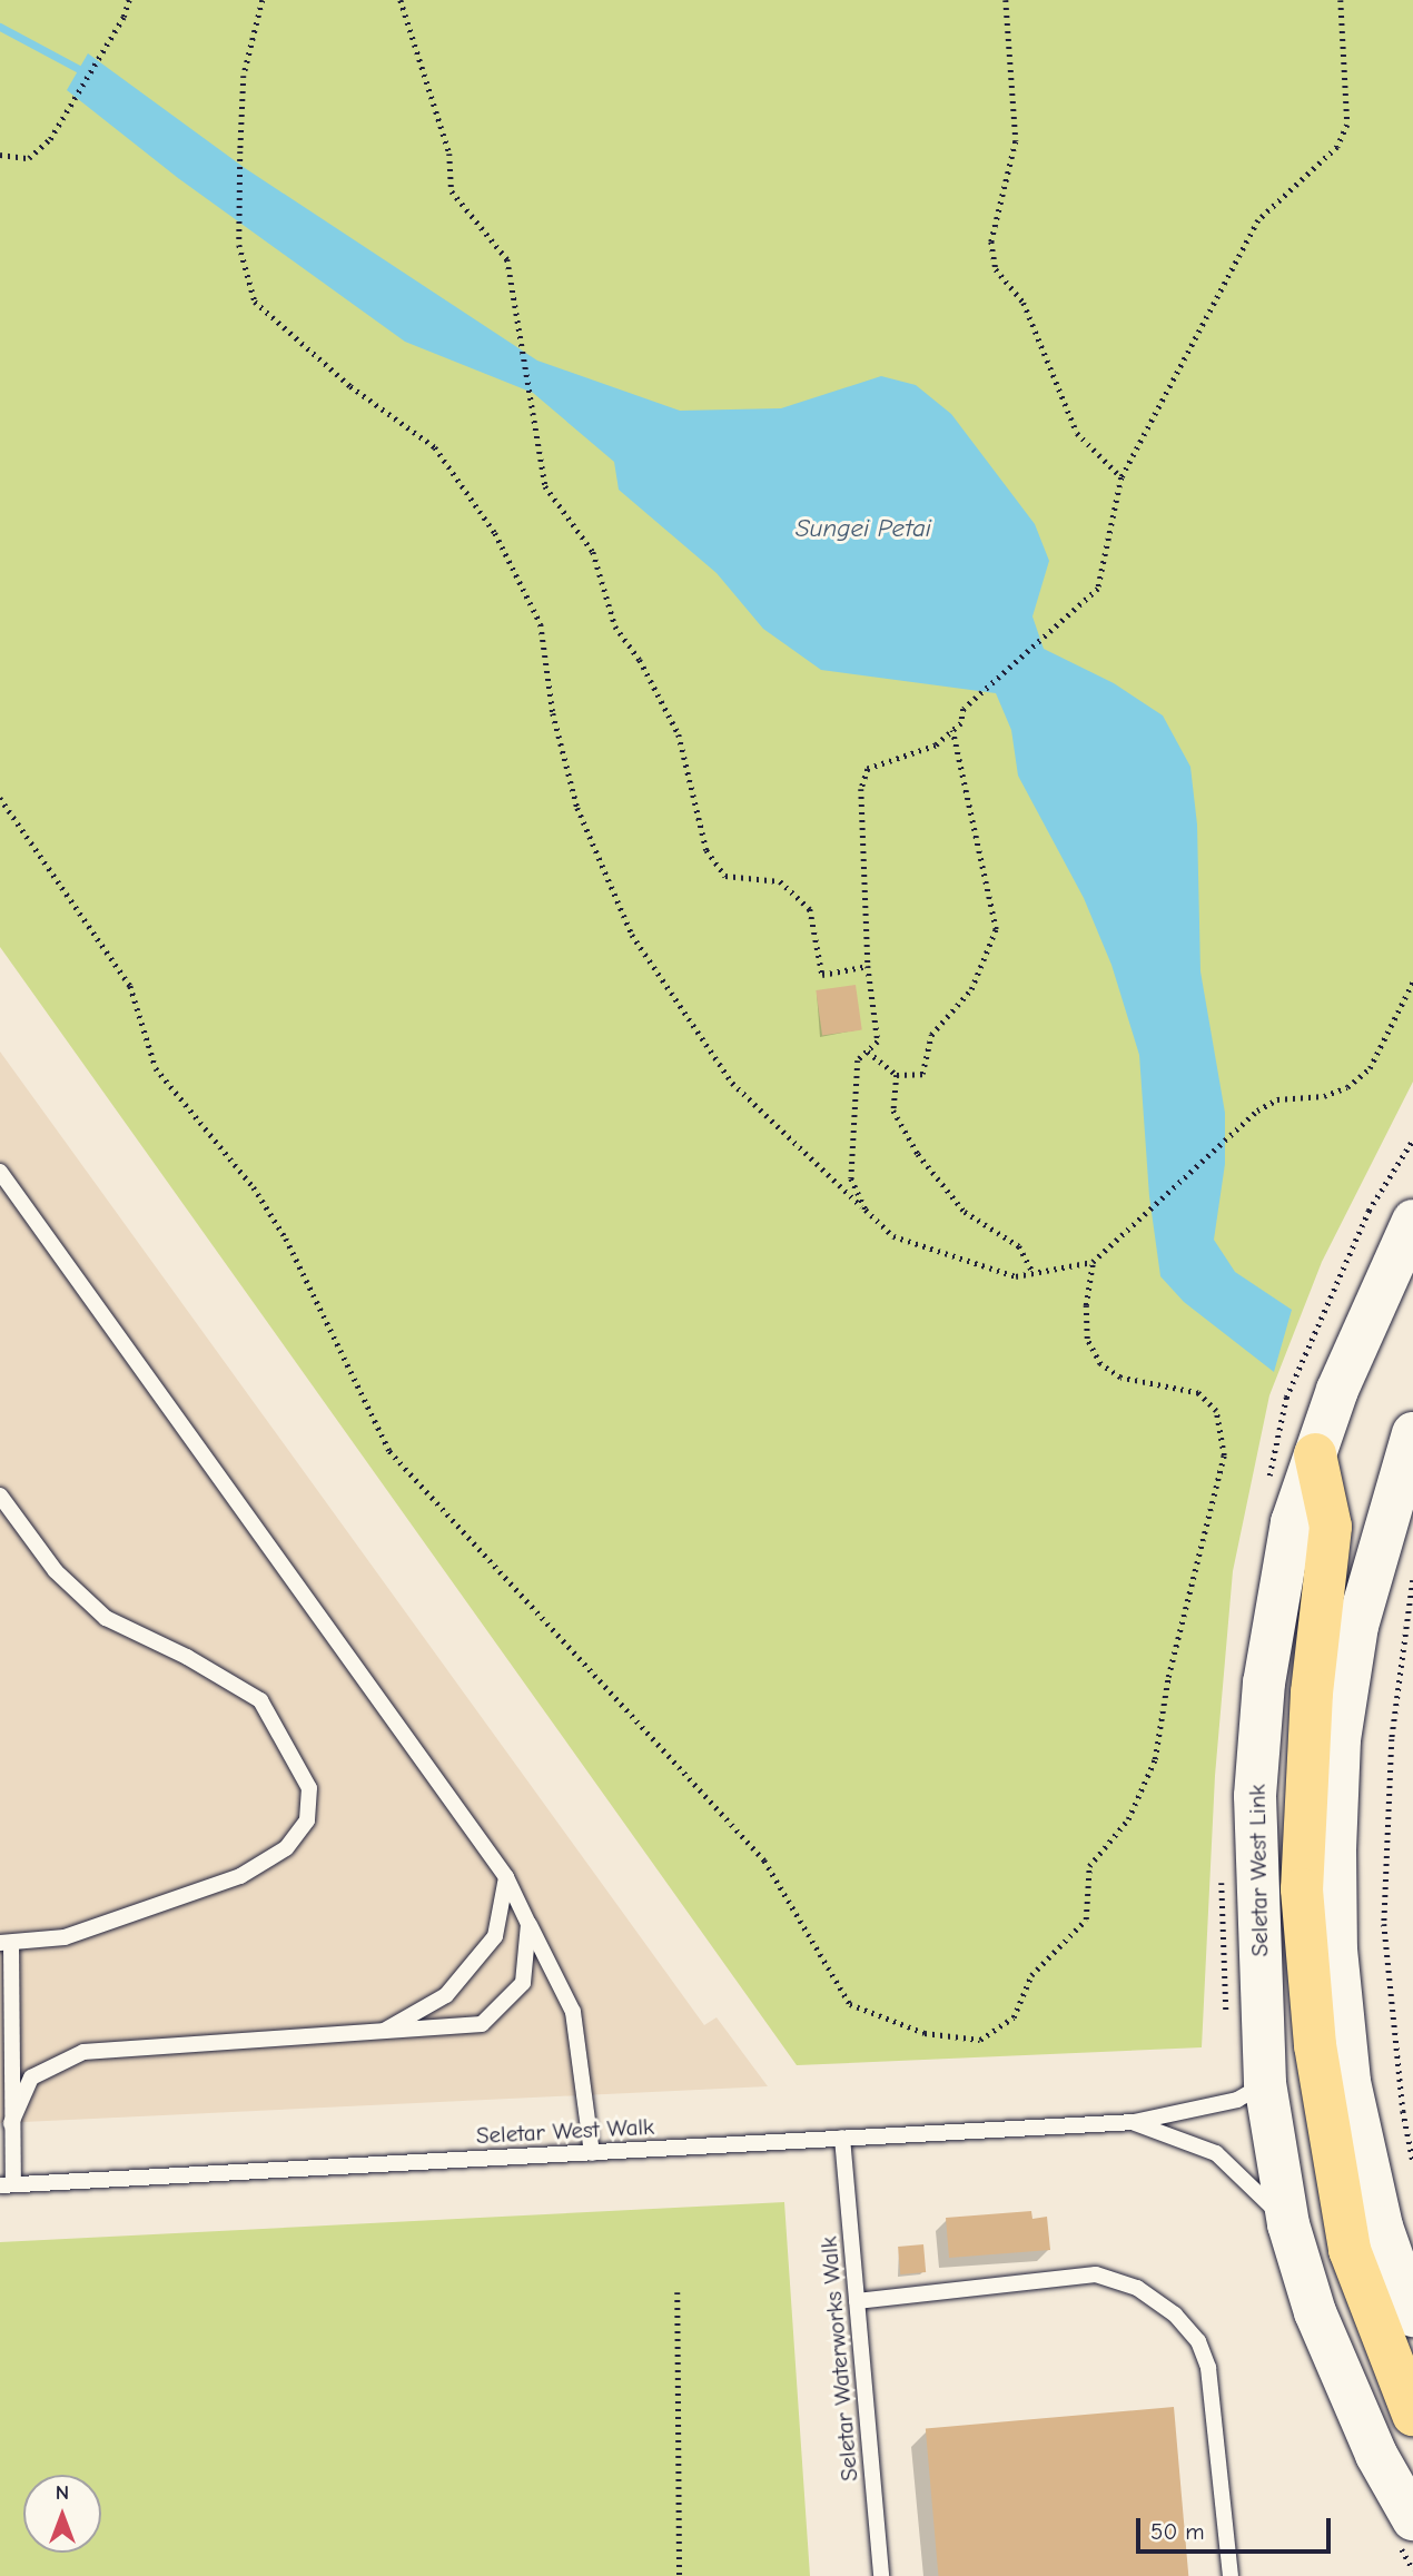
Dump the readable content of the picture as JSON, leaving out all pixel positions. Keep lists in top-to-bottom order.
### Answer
{
  "streets": {
    "main road": ["Seletar West Link"],
    "lane": ["Seletar West Walk", "Seletar Waterworks Walk"]
  },
  "crossings": [
    ["Seletar West Link", "Seletar West Walk"],
    ["Seletar West Walk", "Seletar Waterworks Walk"]
  ],
  "water": ["Sungei Petai"],
  "scale_bar": "50 m",
  "north": "top"
}
